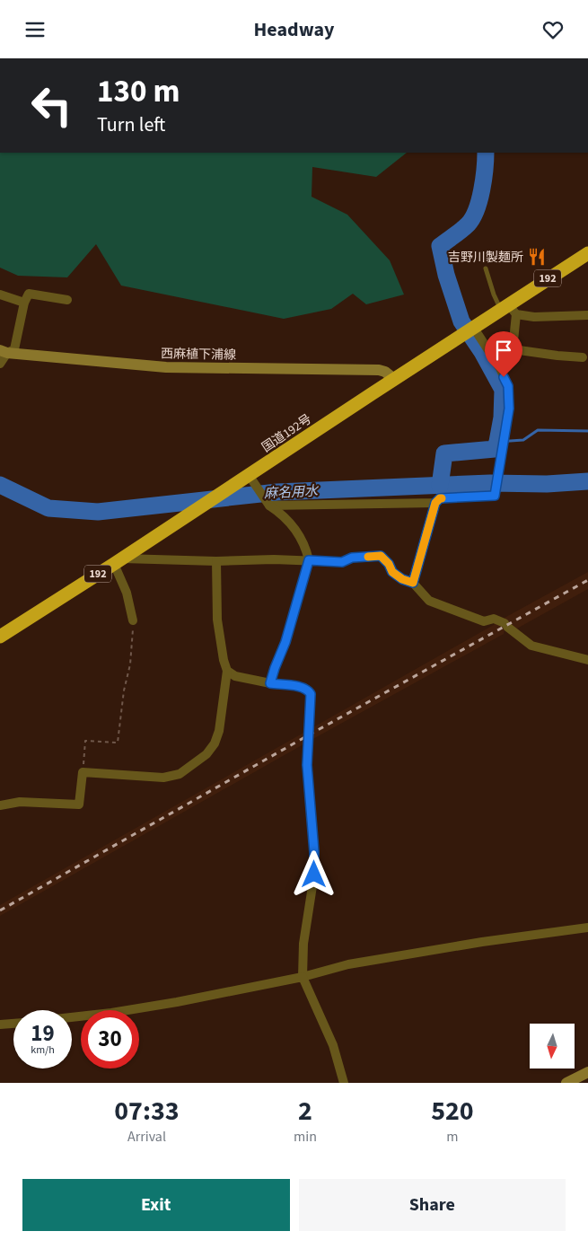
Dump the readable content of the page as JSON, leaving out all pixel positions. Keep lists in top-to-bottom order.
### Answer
{
  "streets": {
    "highway": ["192", "国道192号"],
    "main road": ["西麻植下浦線"]
  },
  "crossings": [
    ["西麻植下浦線", "国道192号"]
  ],
  "water": ["麻名用水"],
  "places": {
    "restaurant": ["吉野川製麺所"]
  },
  "north": "bottom",
  "page": {
    "header": "Headway",
    "turn": ["130 m", "Turn left"],
    "speed": "19 km/h",
    "limit": "30",
    "eta": [
      "07:33",
      "Arrival",
      "2",
      "min",
      "520",
      "m"
    ],
    "buttons": ["Exit", "Share"]
  }
}
